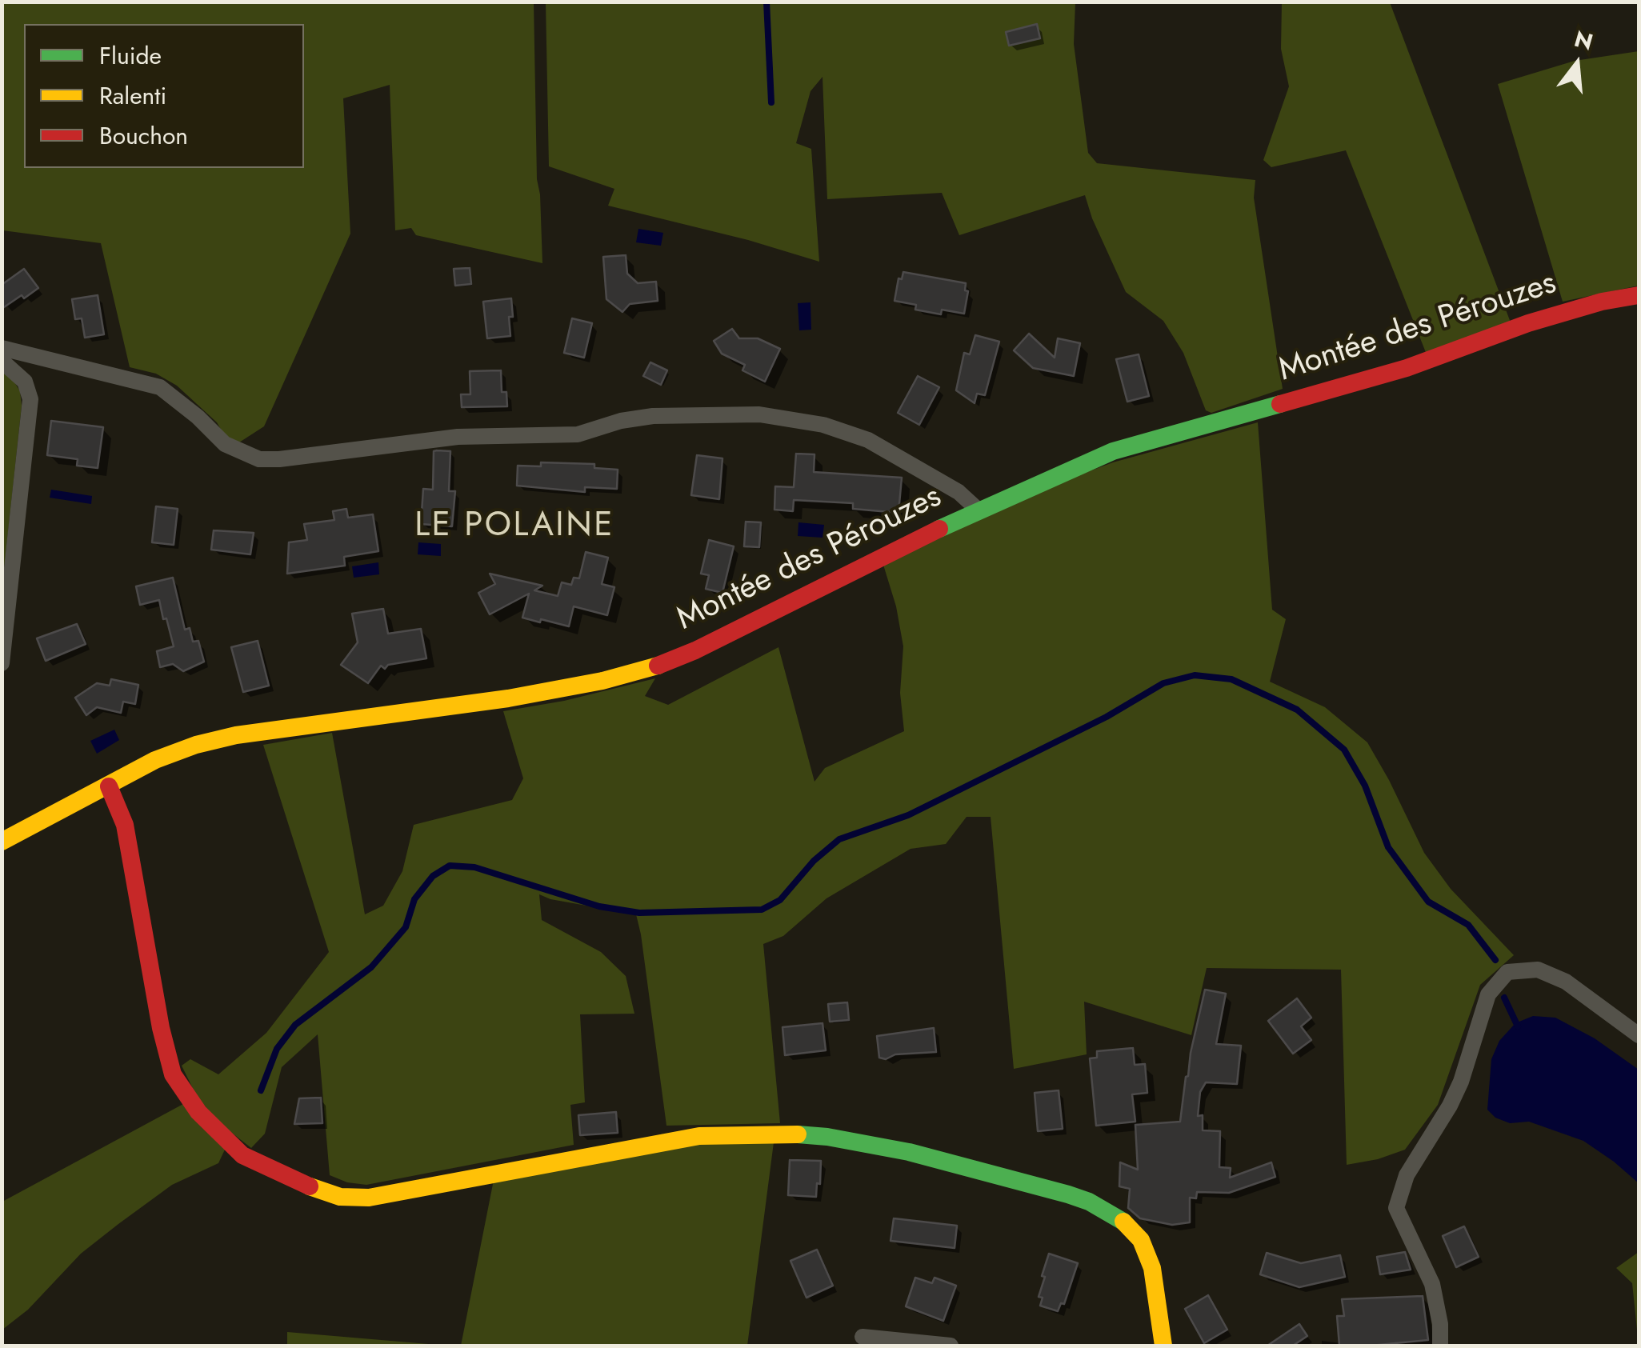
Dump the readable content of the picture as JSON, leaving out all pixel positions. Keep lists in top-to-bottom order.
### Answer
{
  "streets": {
    "street": ["Montée des Pérouzes"]
  },
  "districts": ["LE POLAINE"],
  "legend": ["Fluide", "Ralenti", "Bouchon"],
  "north": "top"
}
